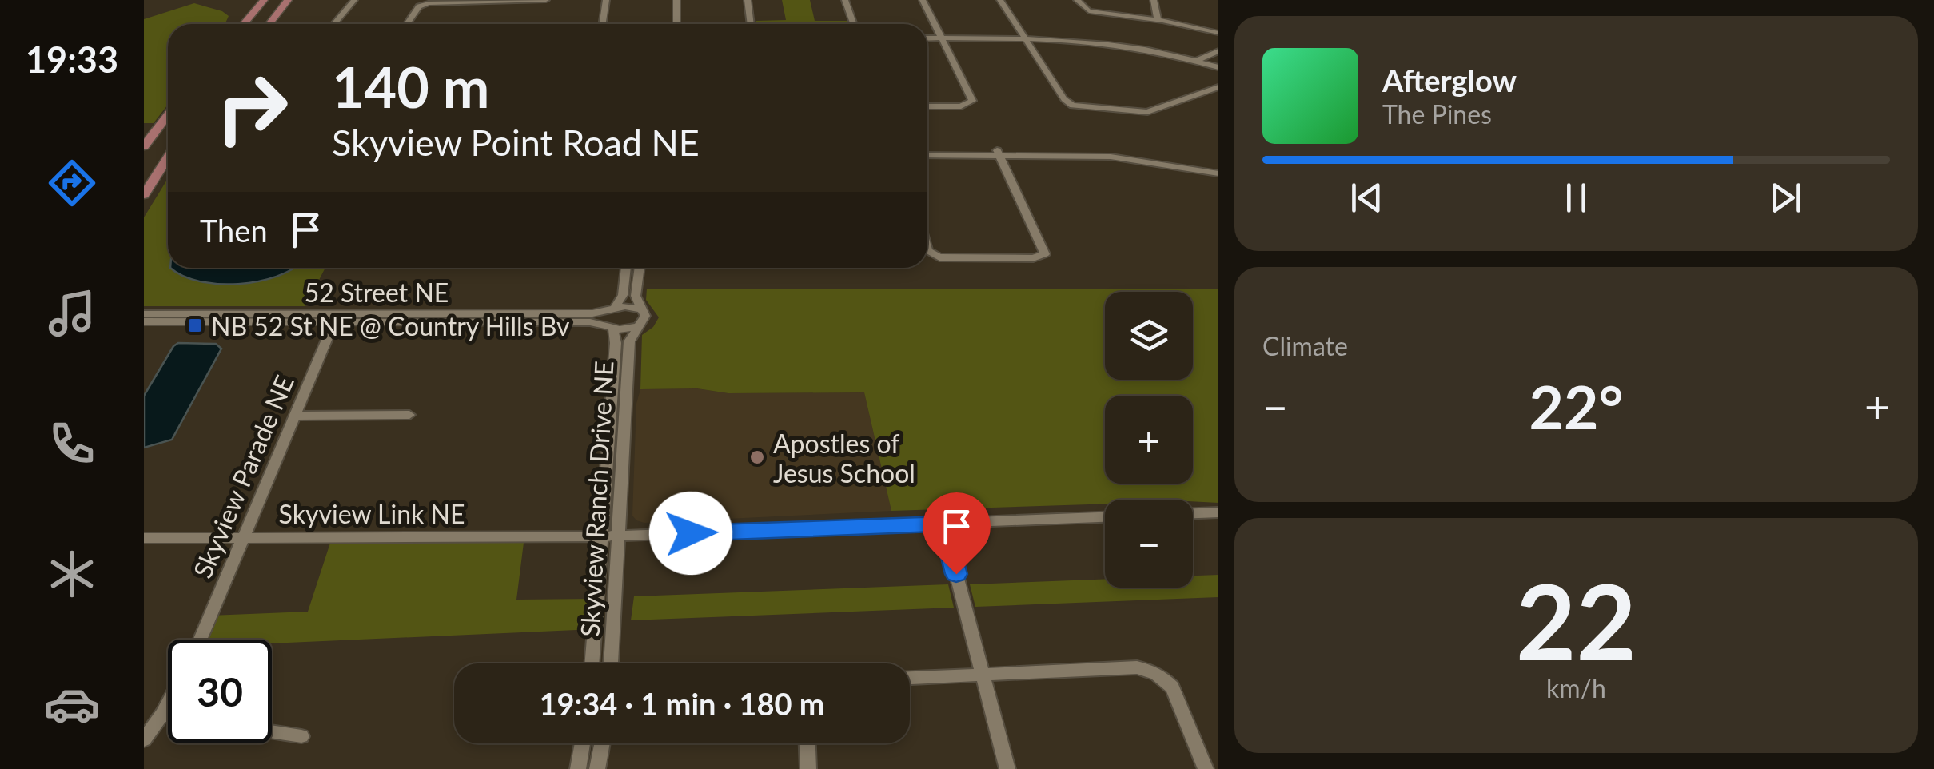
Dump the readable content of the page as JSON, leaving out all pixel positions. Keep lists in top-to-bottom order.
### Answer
{
  "streets": {
    "street": [
      "52 Street NE",
      "Skyview Parade NE",
      "Skyview Ranch Drive NE",
      "Skyview Link NE"
    ]
  },
  "crossings": [
    ["52 Street NE", "Skyview Parade NE"],
    ["52 Street NE", "Skyview Ranch Drive NE"],
    ["Skyview Parade NE", "Skyview Link NE"],
    ["Skyview Ranch Drive NE", "Skyview Link NE"]
  ],
  "places": {
    "transit": ["NB 52 St NE @ Country Hills Bv"],
    "other": ["Apostles of Jesus School"]
  },
  "page": {
    "tabs": "19:33",
    "turn": ["140 m", "Skyview Point Road NE"],
    "song": ["Afterglow", "The Pines"],
    "then": "Then",
    "tile": [
      "Climate",
      ["22", "km/h"]
    ],
    "map_buttons": ["+", "−"],
    "heat": ["−", "22°", "+"],
    "limit": "30",
    "trip": "19:34 · 1 min · 180 m"
  }
}
